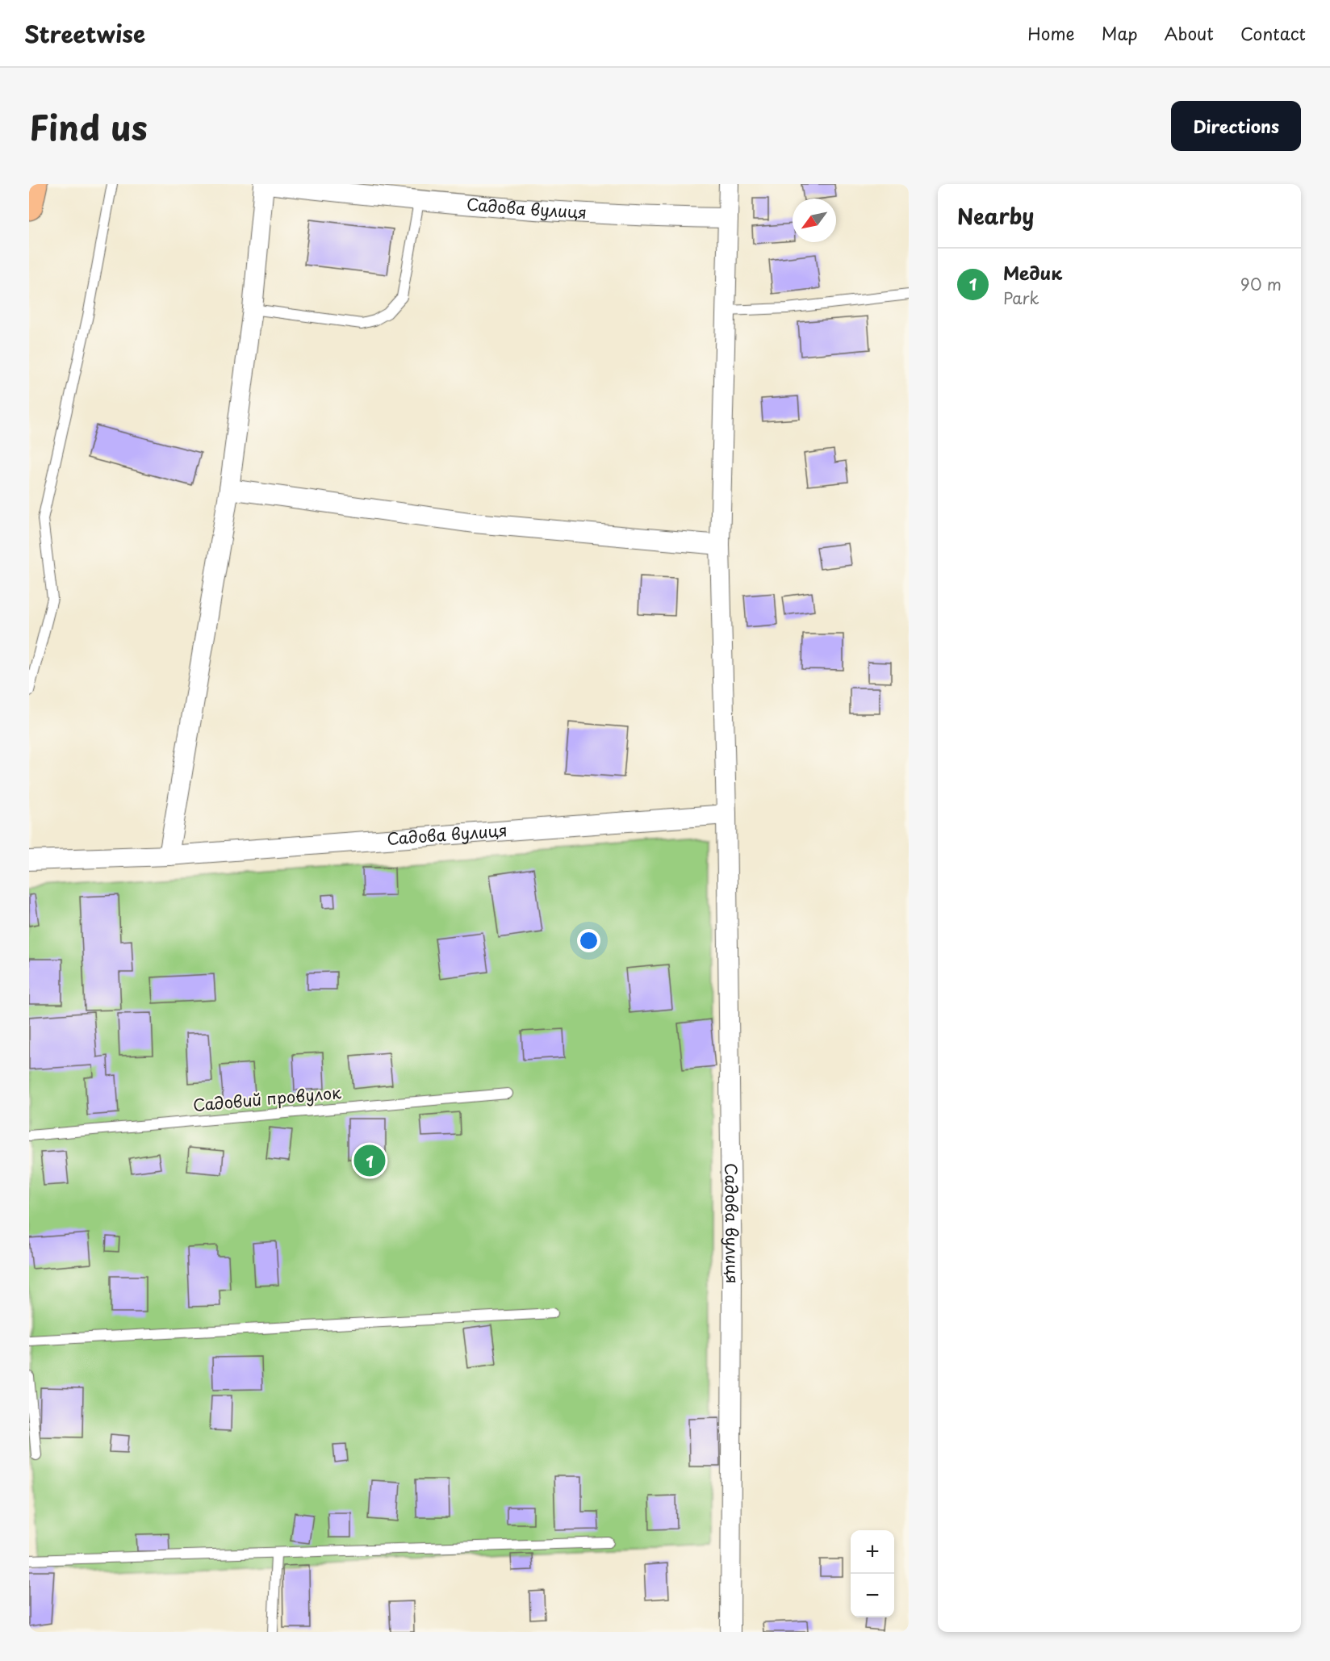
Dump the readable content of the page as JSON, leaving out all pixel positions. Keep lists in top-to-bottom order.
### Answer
{
  "streets": {
    "street": ["Садова вулиця"],
    "lane": ["Садовий провулок"]
  },
  "north": "bottom left",
  "page": {
    "header": "Streetwise",
    "nav": [
      "Home",
      "Map",
      "About",
      "Contact"
    ],
    "title": "Find us",
    "buttons": "Directions",
    "heading": "Nearby",
    "list": [
      {
        "mark": "1",
        "name": "Медик",
        "note": "Park",
        "value": "90 m"
      }
    ],
    "pins": "1",
    "map_buttons": ["+", "−"]
  }
}
